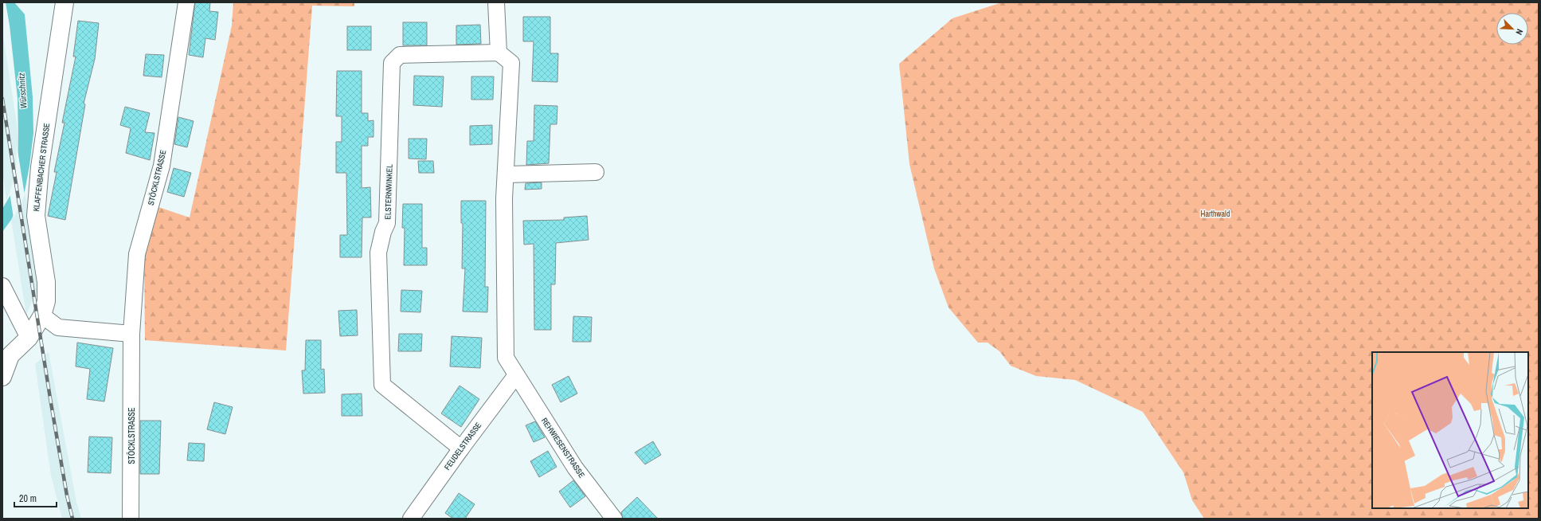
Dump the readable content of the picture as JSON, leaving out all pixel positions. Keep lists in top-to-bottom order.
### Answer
{
  "streets": {
    "main road": ["KLAFFENBACHER STRASSE"],
    "street": [
      "STÖCKLSTRASSE",
      "ELSTERNWINKEL",
      "FEUDELSTRASSE",
      "REHWIESENSTRASSE"
    ]
  },
  "crossings": [
    ["ELSTERNWINKEL", "FEUDELSTRASSE"],
    ["FEUDELSTRASSE", "REHWIESENSTRASSE"]
  ],
  "water": ["Würschnitz"],
  "parks": ["Harthwald"],
  "scale_bar": "20 m",
  "north": "bottom right"
}
